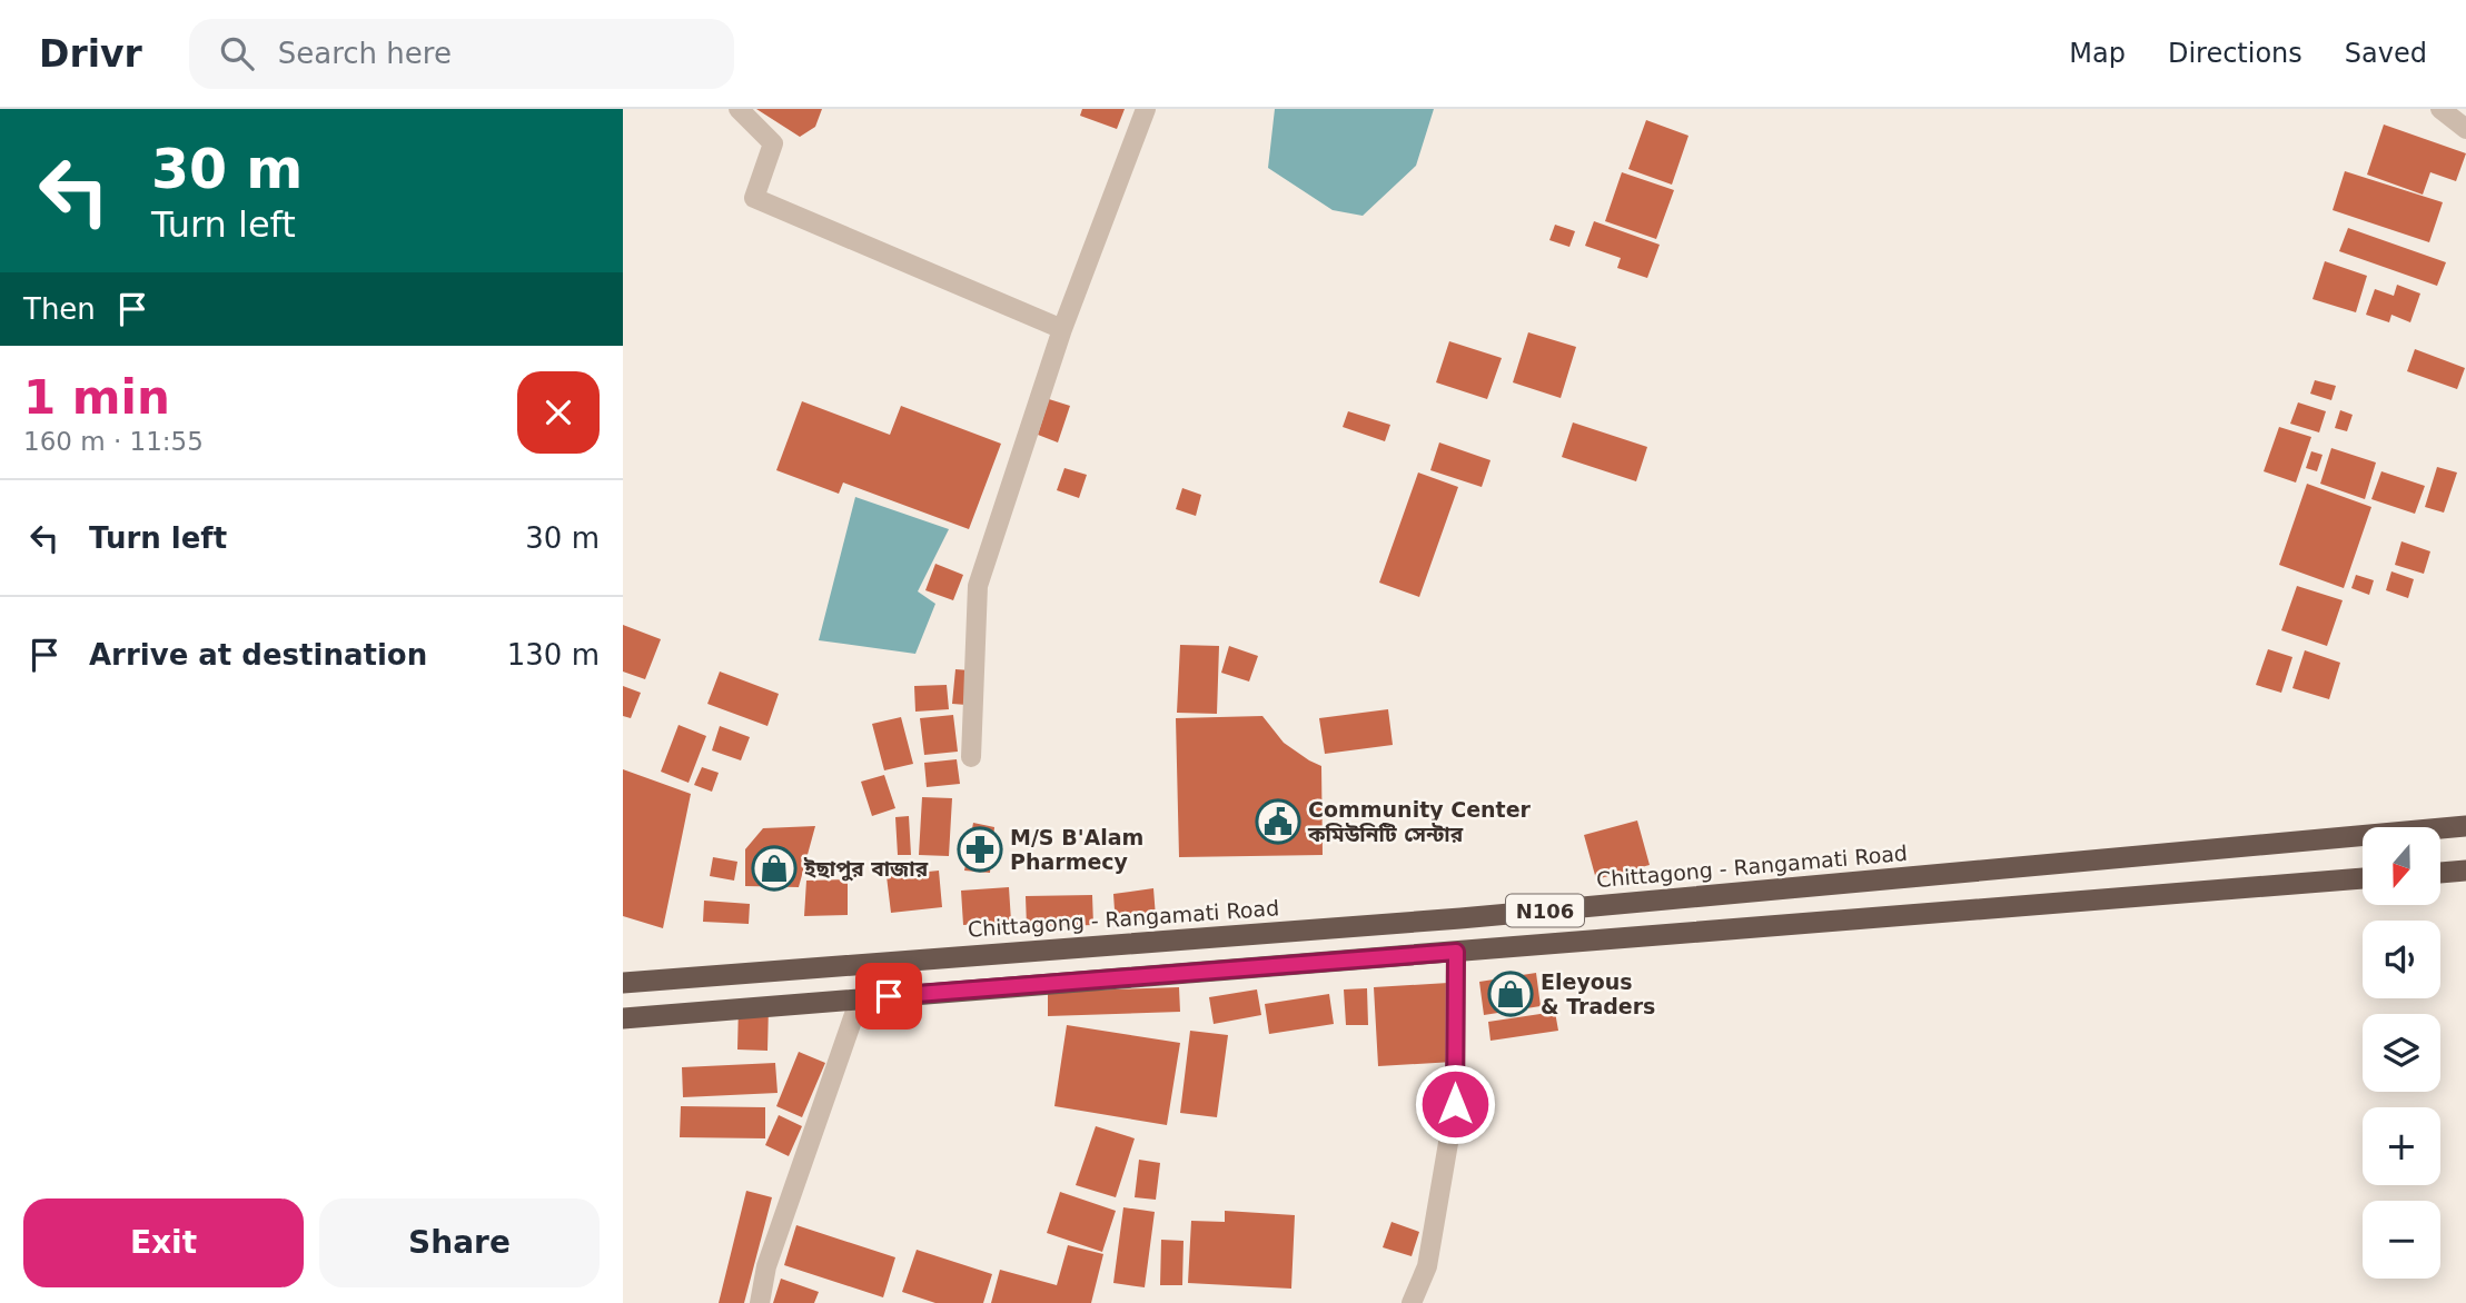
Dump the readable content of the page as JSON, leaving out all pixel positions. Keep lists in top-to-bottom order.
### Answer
{
  "streets": {
    "highway": ["Chittagong - Rangamati Road", "N106"]
  },
  "places": {
    "public building": ["Community Center কমিউনিটি সেন্টার"],
    "pharmacy": ["M/S B'Alam Pharmecy"],
    "shop": ["ইছাপুর বাজার", "Eleyous & Traders"]
  },
  "north": "bottom",
  "page": {
    "header": "Drivr",
    "search": "Search here",
    "nav": ["Map", "Directions", "Saved"],
    "turn": ["30 m", "Turn left"],
    "then": "Then",
    "heading": ["1 min", "160 m · 11:55"],
    "list": [
      {
        "name": "Turn left",
        "value": "30 m"
      },
      {
        "name": "Arrive at destination",
        "value": "130 m"
      }
    ],
    "map_buttons": ["+", "−"],
    "buttons": ["Exit", "Share"]
  }
}
